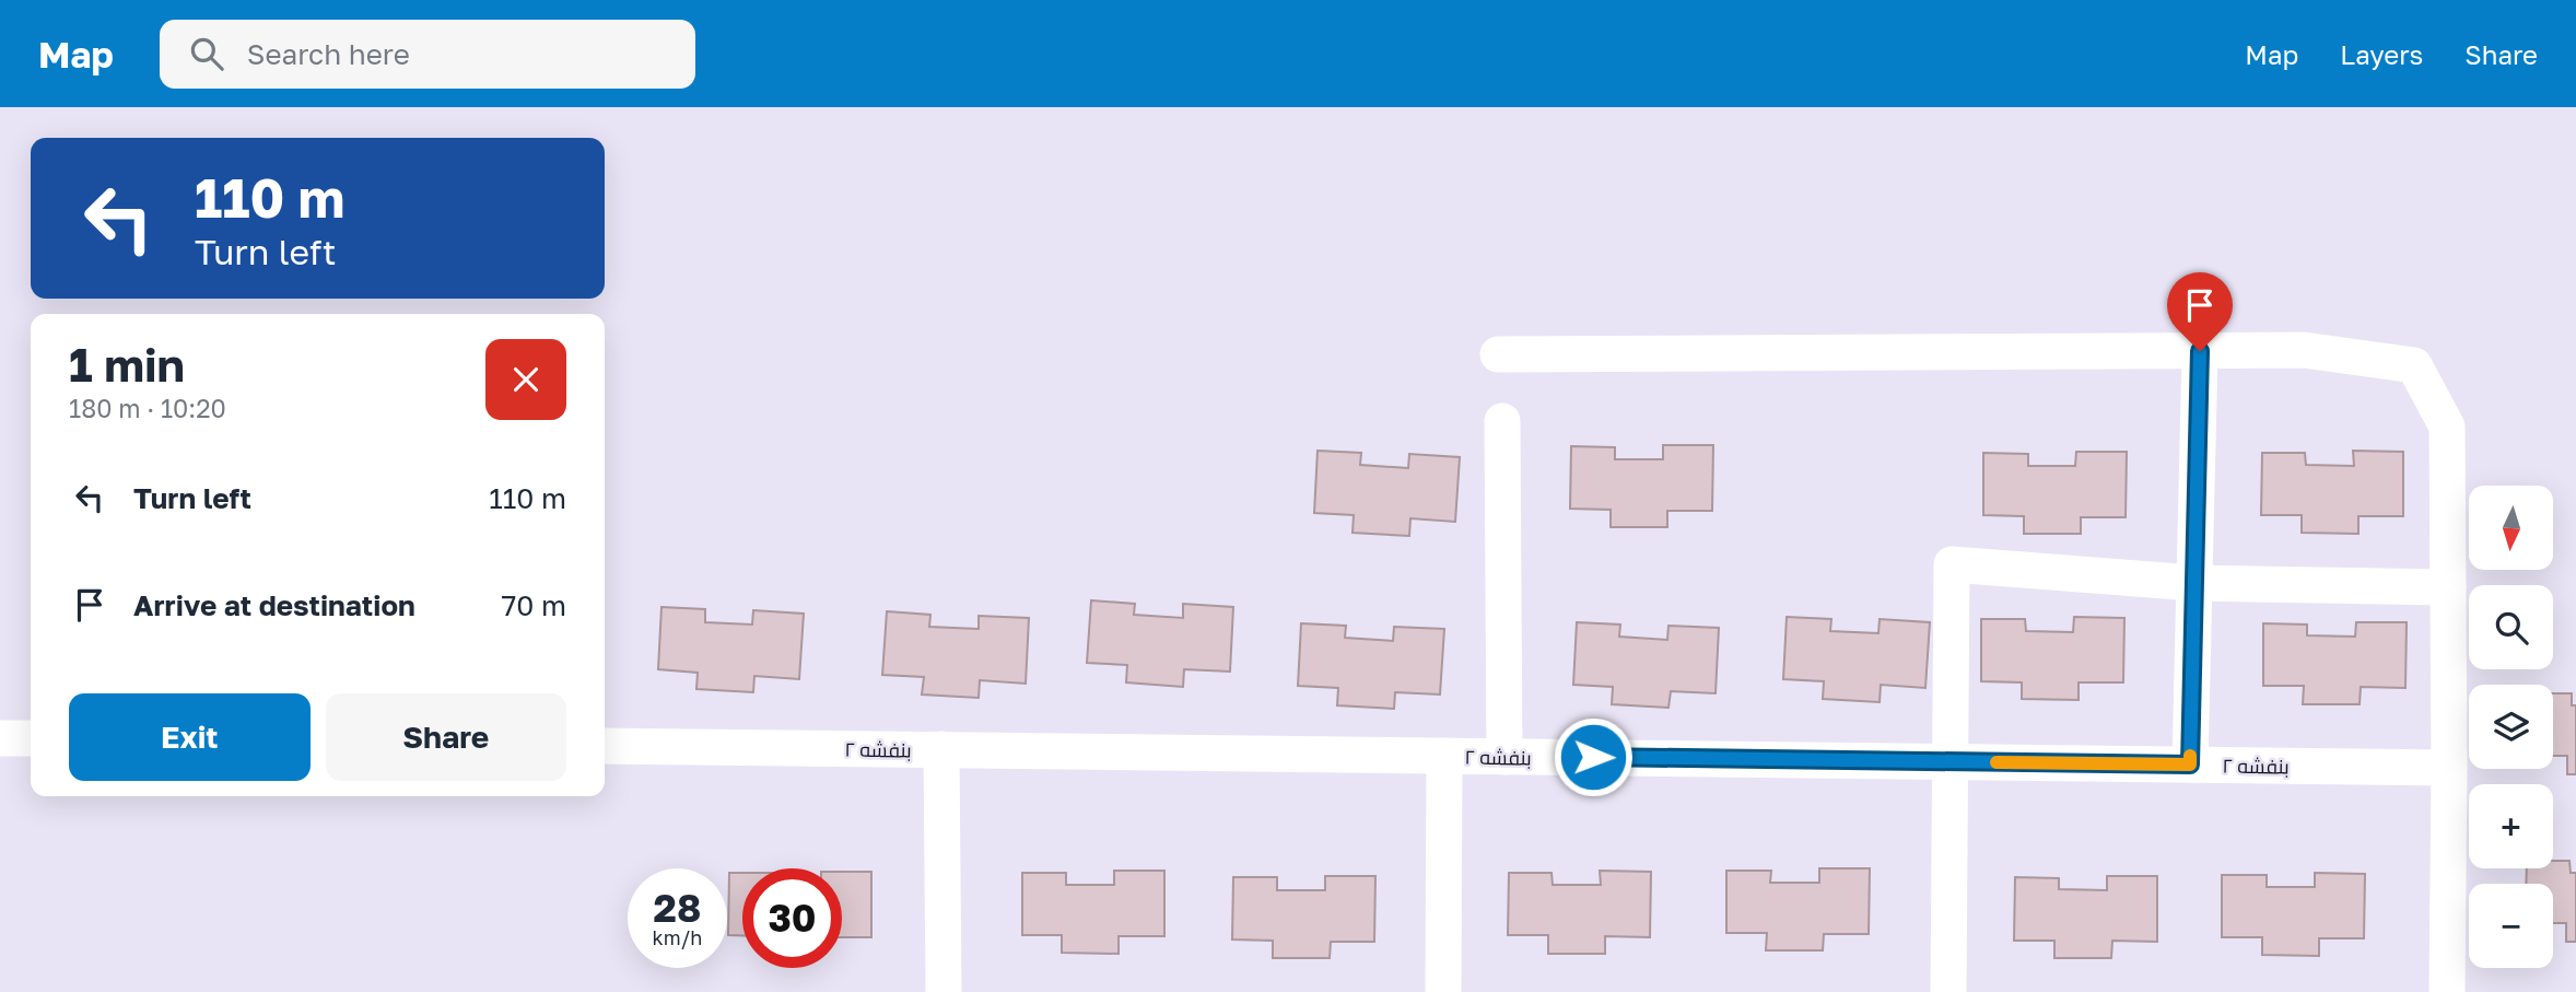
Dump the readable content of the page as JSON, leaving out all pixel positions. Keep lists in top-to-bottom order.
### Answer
{
  "streets": {
    "street": ["بنفشه ۲"]
  },
  "north": "bottom",
  "page": {
    "header": "Map",
    "search": "Search here",
    "nav": ["Map", "Layers", "Share"],
    "turn": ["110 m", "Turn left"],
    "heading": ["1 min", "180 m · 10:20"],
    "list": [
      {
        "name": "Turn left",
        "value": "110 m"
      },
      {
        "name": "Arrive at destination",
        "value": "70 m"
      }
    ],
    "map_buttons": ["+", "−"],
    "buttons": ["Exit", "Share"],
    "speed": "28 km/h",
    "limit": "30"
  }
}
